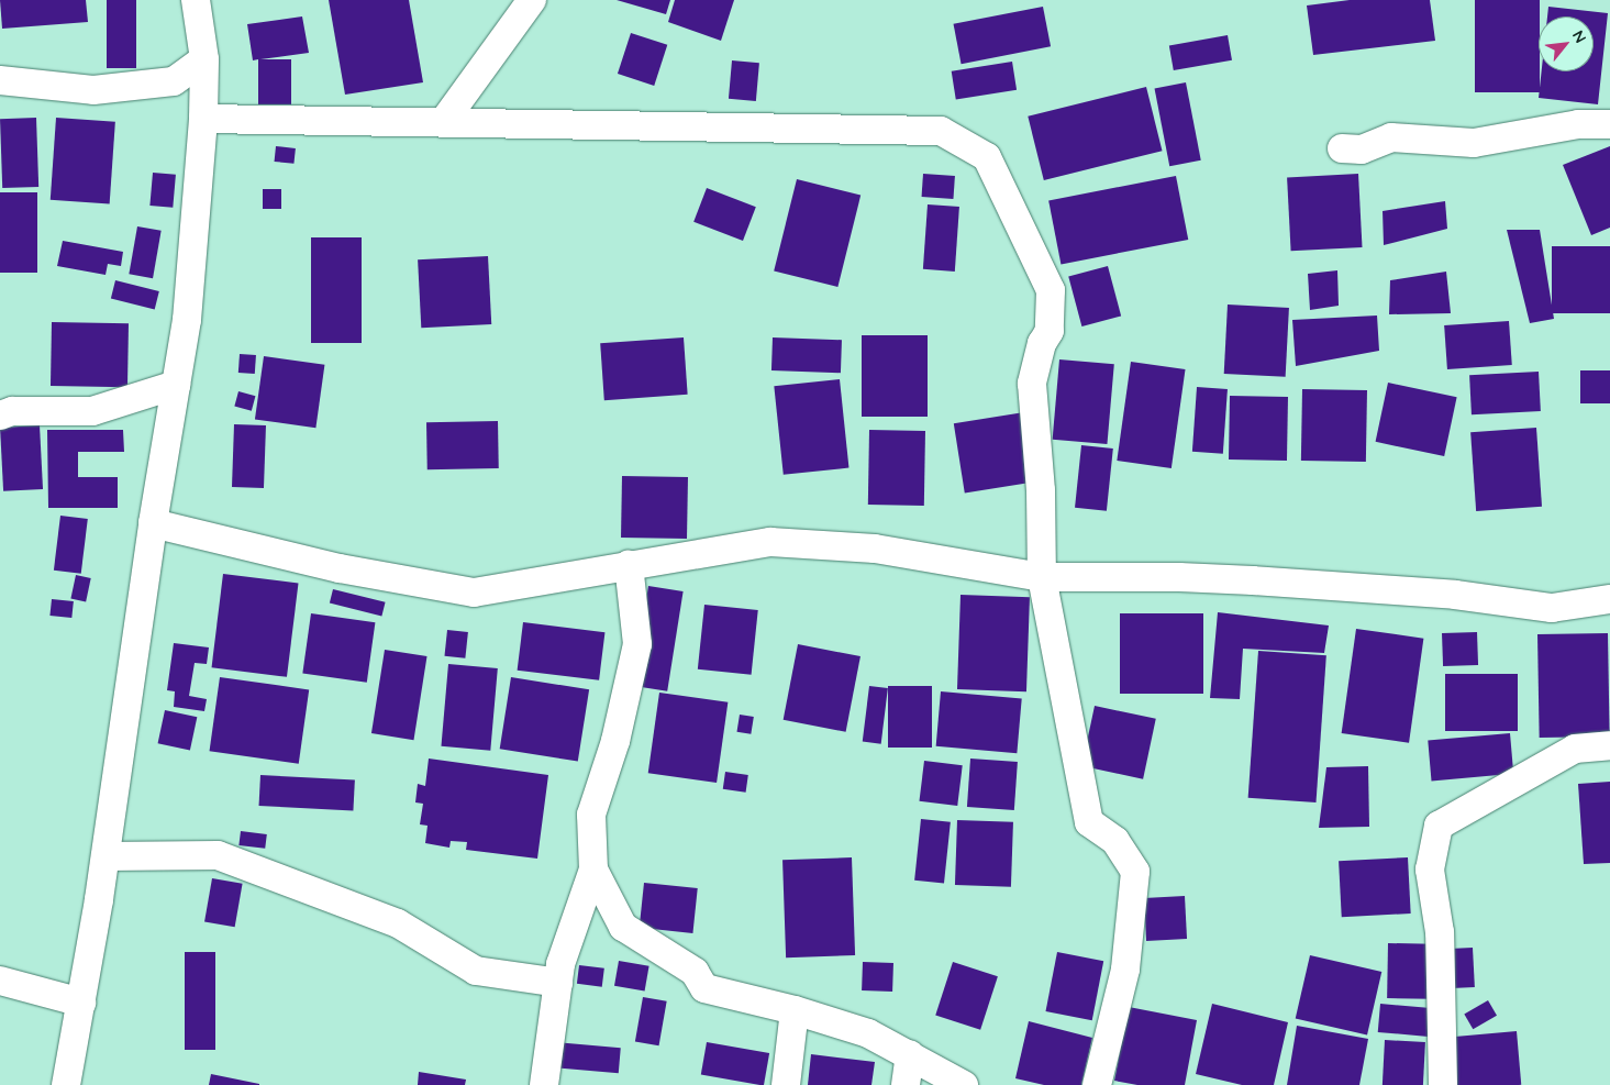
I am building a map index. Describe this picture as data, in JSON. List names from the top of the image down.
{
  "north": "top right"
}
